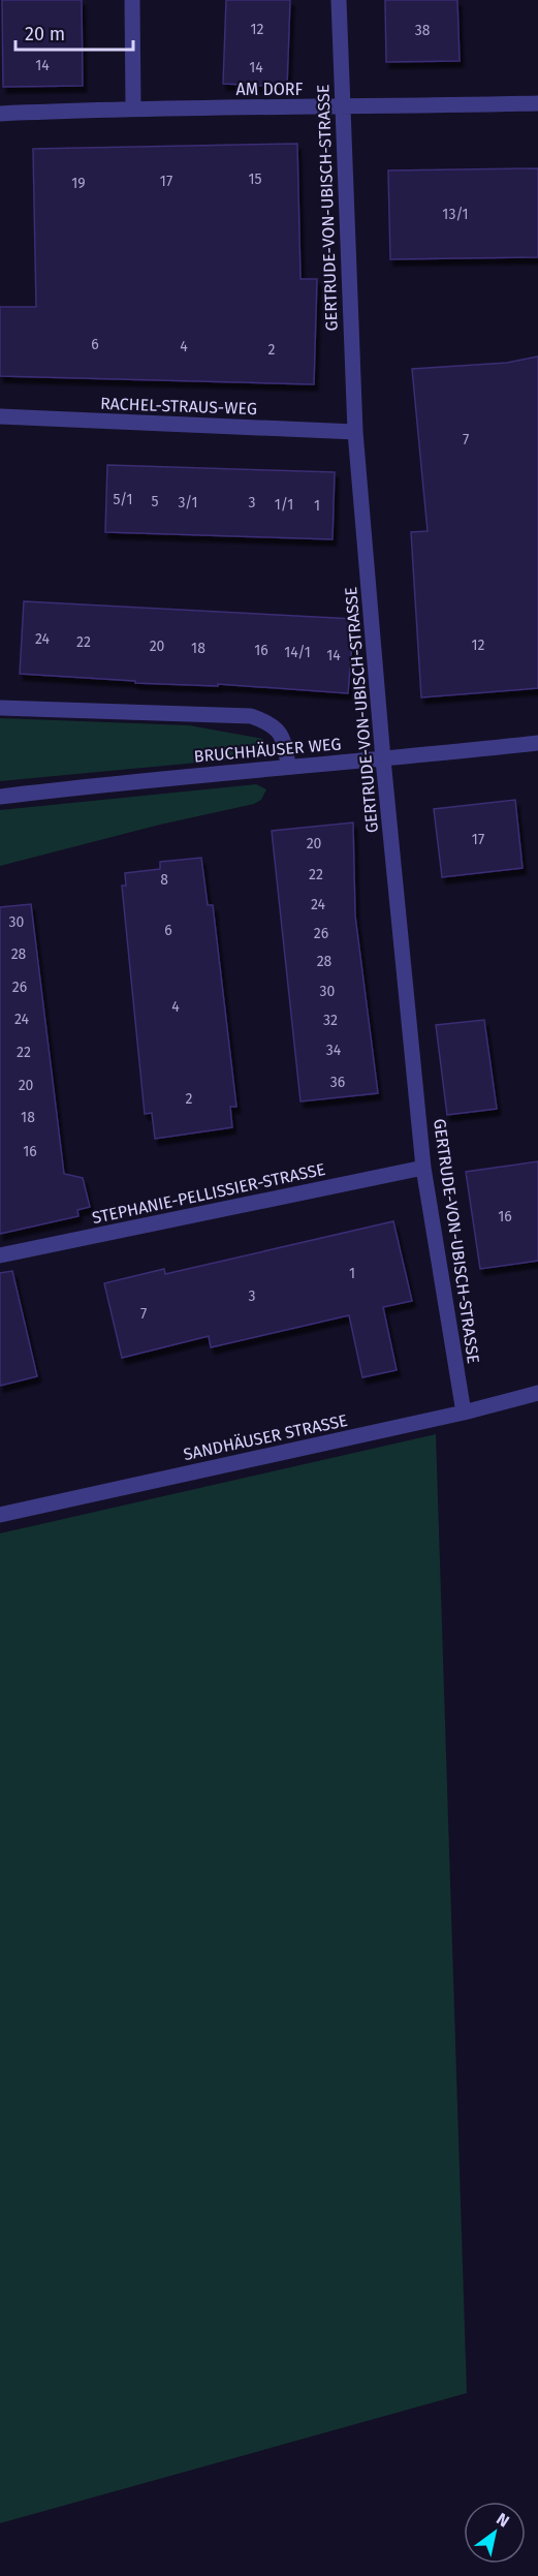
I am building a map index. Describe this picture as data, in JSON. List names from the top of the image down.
{
  "streets": {
    "street": [
      "AM DORF",
      "GERTRUDE-VON-UBISCH-STRASSE",
      "RACHEL-STRAUS-WEG",
      "BRUCHHÄUSER WEG",
      "STEPHANIE-PELLISSIER-STRASSE",
      "SANDHÄUSER STRASSE"
    ]
  },
  "crossings": [
    ["AM DORF", "GERTRUDE-VON-UBISCH-STRASSE"],
    ["GERTRUDE-VON-UBISCH-STRASSE", "RACHEL-STRAUS-WEG"],
    ["GERTRUDE-VON-UBISCH-STRASSE", "BRUCHHÄUSER WEG"],
    ["GERTRUDE-VON-UBISCH-STRASSE", "STEPHANIE-PELLISSIER-STRASSE"],
    ["GERTRUDE-VON-UBISCH-STRASSE", "SANDHÄUSER STRASSE"]
  ],
  "house_numbers": [
    "12",
    "38",
    "14",
    "14",
    "15",
    "17",
    "19",
    "13/1",
    "6",
    "4",
    "2",
    "7",
    "5/1",
    "5",
    "3/1",
    "3",
    "1/1",
    "1",
    "24",
    "22",
    "12",
    "20",
    "18",
    "16",
    "14/1",
    "14",
    "17",
    "20",
    "22",
    "8",
    "24",
    "30",
    "6",
    "26",
    "28",
    "28",
    "26",
    "30",
    "4",
    "24",
    "32",
    "34",
    "22",
    "36",
    "20",
    "2",
    "18",
    "16",
    "16",
    "1",
    "3",
    "7"
  ],
  "scale_bar": "20 m",
  "north": "top right"
}
